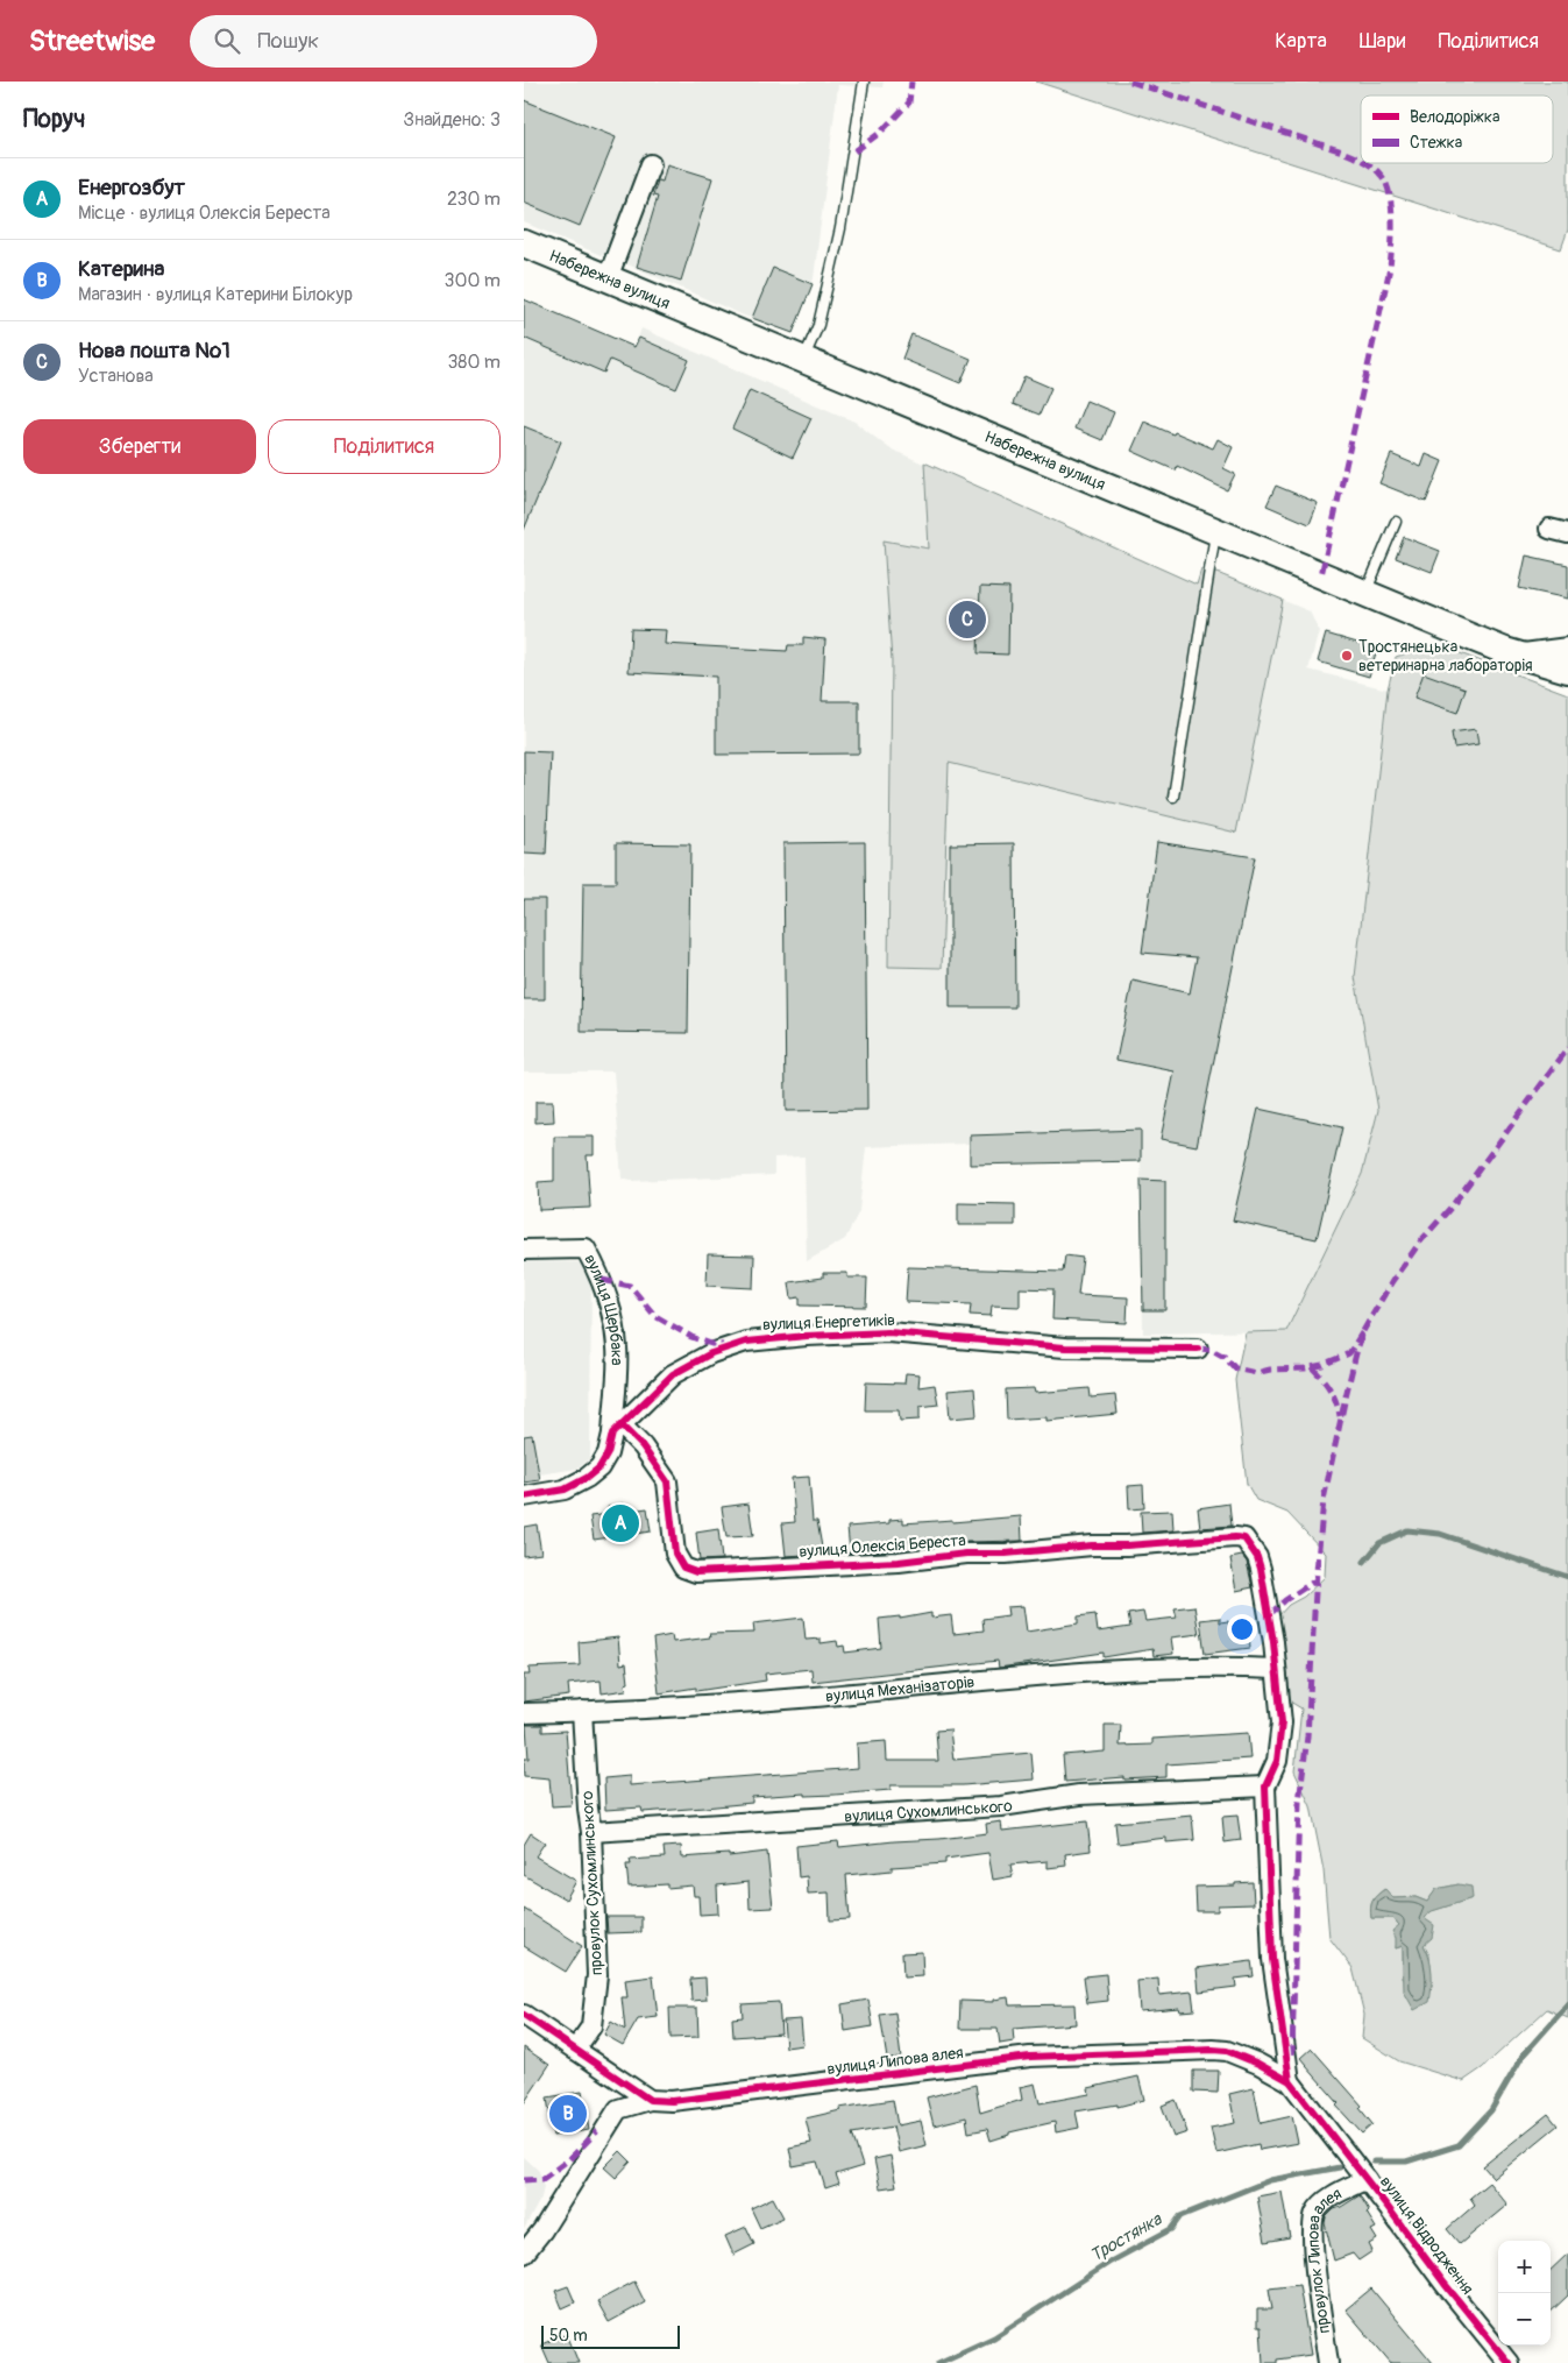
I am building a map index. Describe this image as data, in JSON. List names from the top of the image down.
{
  "streets": {
    "main road": ["Набережна вулиця"],
    "street": [
      "вулиця Щербака",
      "вулиця Енергетиків",
      "вулиця Олексія Береста",
      "вулиця Механізаторів",
      "вулиця Сухомлинського",
      "провулок Сухомлинського",
      "вулиця Липова алея",
      "вулиця Відродження",
      "провулок Липова алея"
    ]
  },
  "crossings": [
    ["вулиця Щербака", "вулиця Енергетиків"],
    ["вулиця Щербака", "вулиця Олексія Береста"],
    ["вулиця Енергетиків", "вулиця Олексія Береста"],
    ["вулиця Олексія Береста", "вулиця Механізаторів"],
    ["вулиця Механізаторів", "провулок Сухомлинського"],
    ["вулиця Сухомлинського", "провулок Сухомлинського"],
    ["вулиця Липова алея", "вулиця Відродження"],
    ["вулиця Липова алея", "провулок Липова алея"],
    ["вулиця Відродження", "провулок Липова алея"]
  ],
  "water": ["Тростянка"],
  "places": ["Тростянецька ветеринарна лабораторія"],
  "legend": ["Велодоріжка", "Стежка"],
  "scale_bar": "50 m",
  "page": {
    "header": "Streetwise",
    "search": "Пошук",
    "nav": ["Карта", "Шари", "Поділитися"],
    "heading": ["Поруч", "Знайдено: 3"],
    "list": [
      {
        "mark": "A",
        "name": "Енергозбут",
        "note": "Місце · вулиця Олексія Береста",
        "value": "230 m"
      },
      {
        "mark": "B",
        "name": "Катерина",
        "note": "Магазин · вулиця Катерини Білокур",
        "value": "300 m"
      },
      {
        "mark": "C",
        "name": "Нова пошта №1",
        "note": "Установа",
        "value": "380 m"
      }
    ],
    "buttons": ["Зберегти", "Поділитися"],
    "pins": ["C", "A", "B"],
    "map_buttons": ["+", "−"],
    "scale": "50 m"
  }
}
